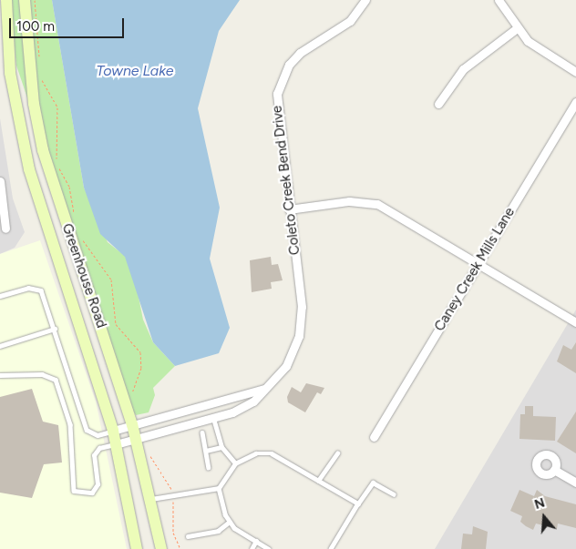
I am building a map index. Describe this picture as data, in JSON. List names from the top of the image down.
{
  "streets": {
    "main road": ["Greenhouse Road"],
    "street": ["Coleto Creek Bend Drive", "Caney Creek Mills Lane"]
  },
  "crossings": [
    ["Coleto Creek Bend Drive", "Greenhouse Road"]
  ],
  "water": ["Towne Lake"],
  "scale_bar": "100 m",
  "north": "top"
}
